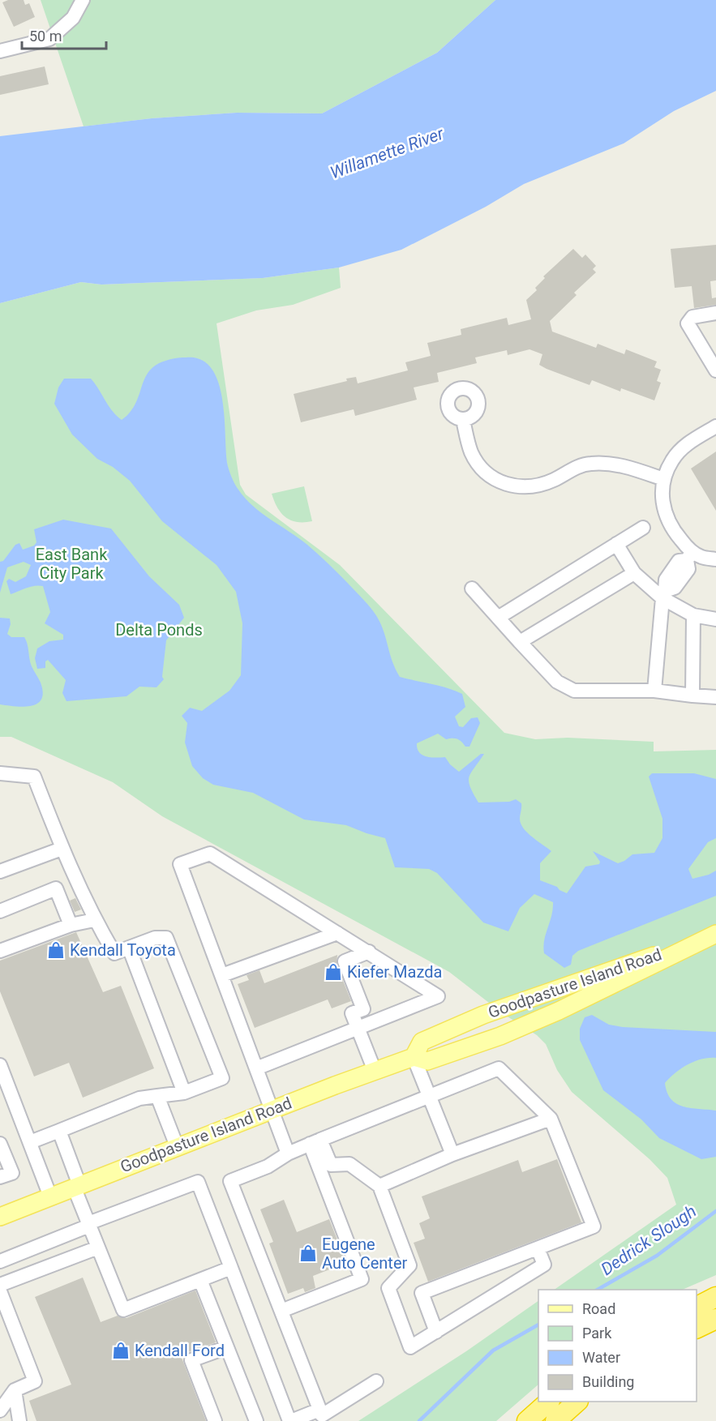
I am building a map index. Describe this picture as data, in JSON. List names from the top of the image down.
{
  "streets": {
    "main road": ["Goodpasture Island Road"]
  },
  "water": ["Willamette River", "Dedrick Slough"],
  "parks": ["East Bank City Park", "Delta Ponds"],
  "places": {
    "shop": [
      "Kendall Toyota",
      "Kiefer Mazda",
      "Eugene Auto Center",
      "Kendall Ford"
    ]
  },
  "legend": [
    "Road",
    "Park",
    "Water",
    "Building"
  ],
  "scale_bar": "50 m"
}
